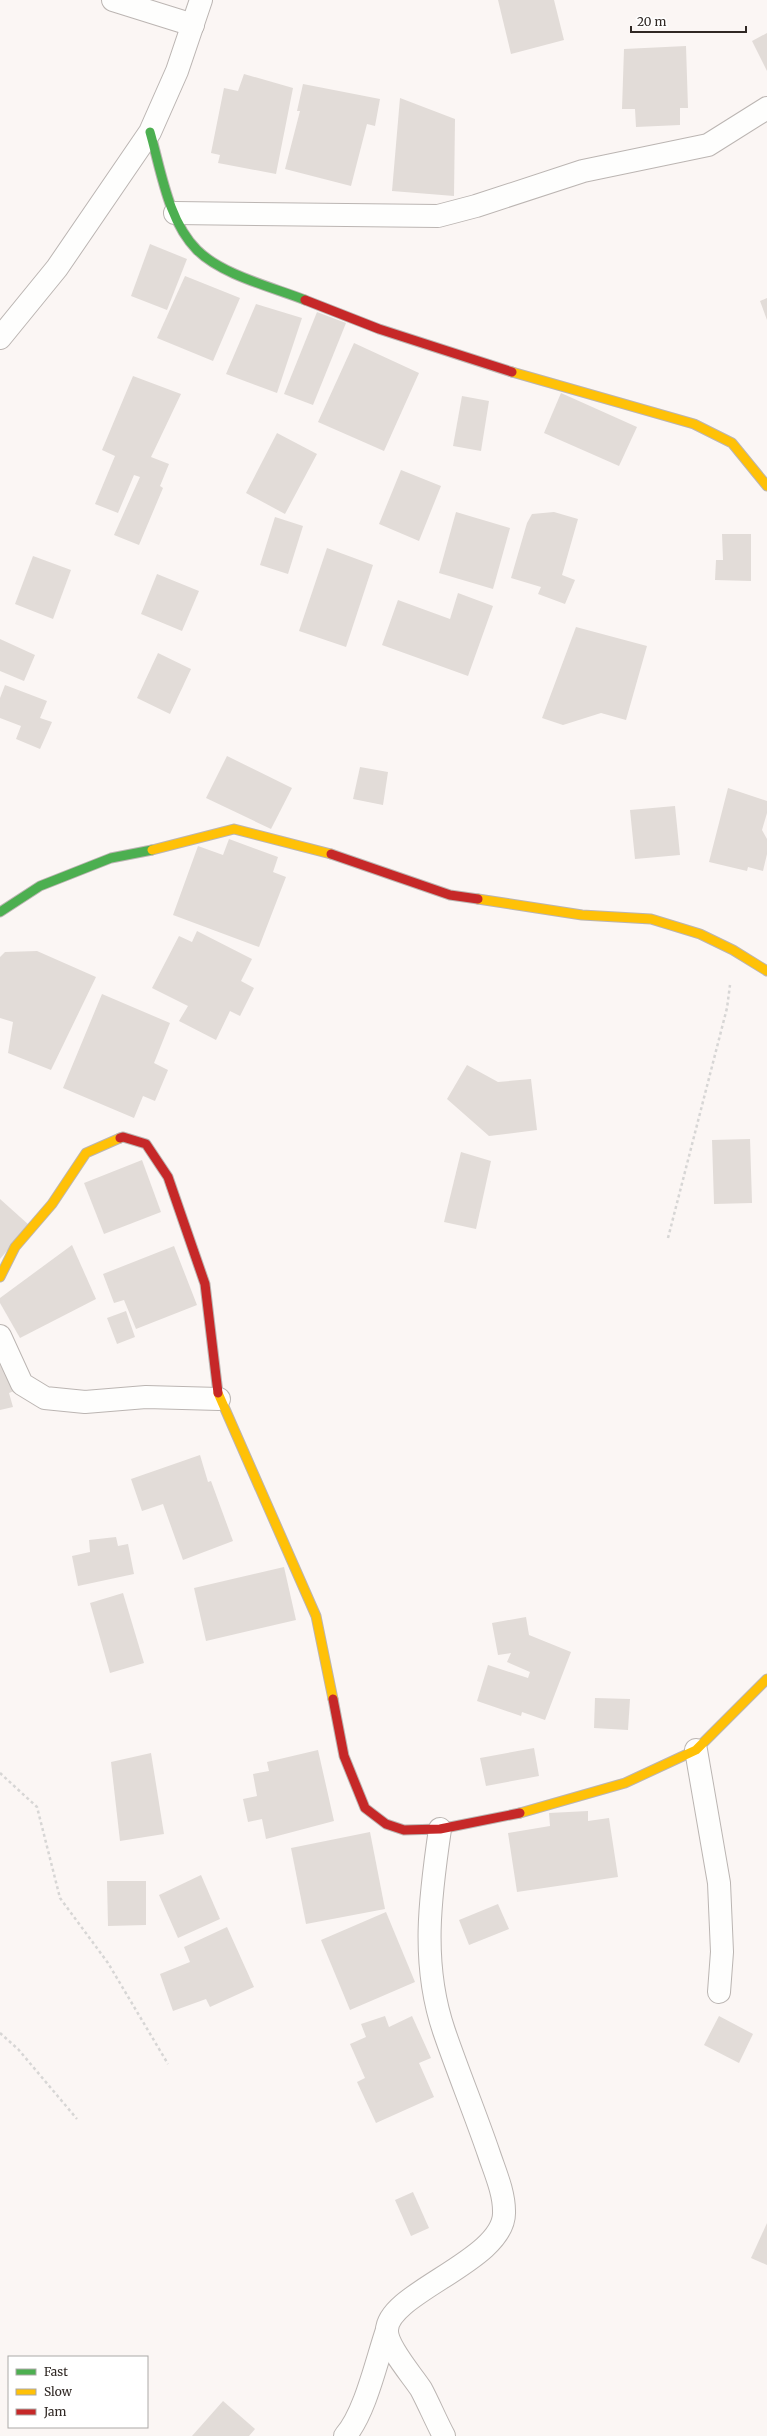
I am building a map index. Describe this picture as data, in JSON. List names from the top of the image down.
{
  "legend": ["Fast", "Slow", "Jam"],
  "scale_bar": "20 m"
}
